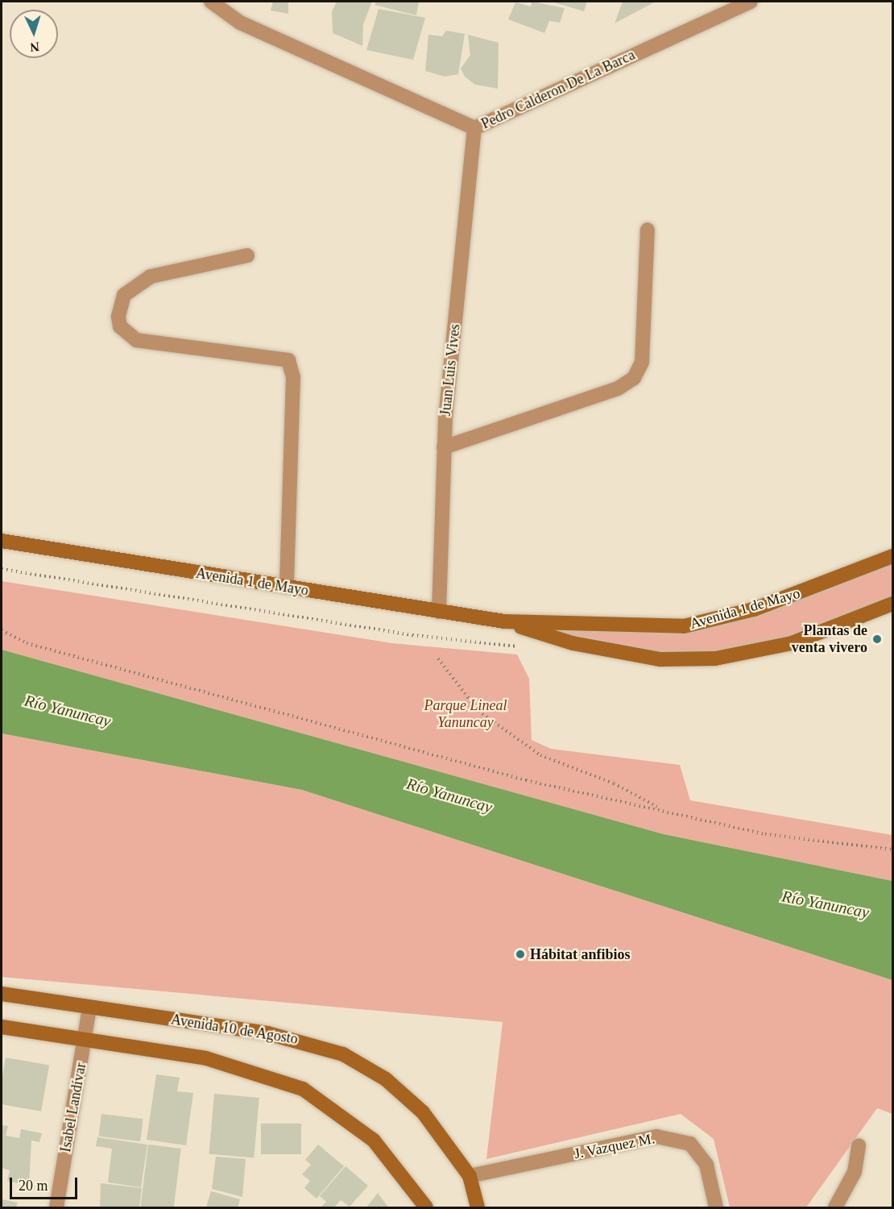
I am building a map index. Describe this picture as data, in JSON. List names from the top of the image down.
{
  "streets": {
    "main road": ["Avenida 1 de Mayo", "Avenida 10 de Agosto"],
    "street": [
      "Pedro Calderon De La Barca",
      "Juan Luis Vives",
      "Isabel Landívar",
      "J. Vazquez M."
    ]
  },
  "crossings": [
    ["Pedro Calderon De La Barca", "Juan Luis Vives"],
    ["Juan Luis Vives", "Avenida 1 de Mayo"],
    ["Avenida 10 de Agosto", "Isabel Landívar"],
    ["Avenida 10 de Agosto", "J. Vazquez M."]
  ],
  "water": ["Río Yanuncay"],
  "parks": ["Parque Lineal Yanuncay"],
  "places": ["Plantas de venta vivero", "Hábitat anfibios"],
  "scale_bar": "20 m",
  "north": "bottom"
}
